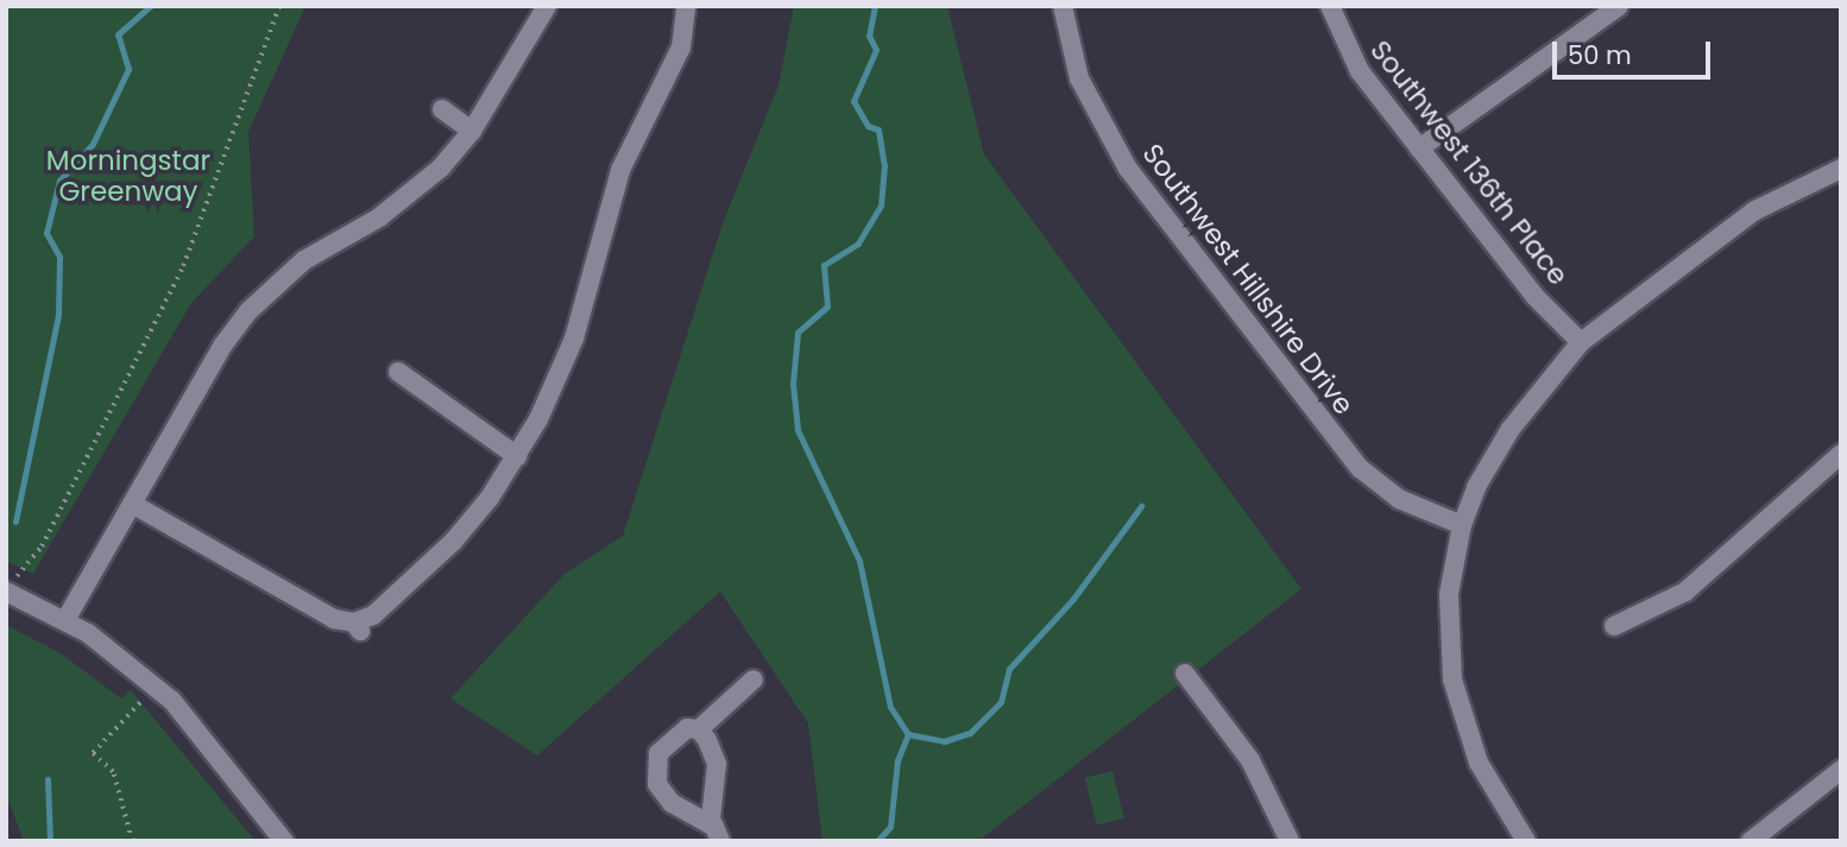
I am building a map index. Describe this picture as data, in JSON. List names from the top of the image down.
{
  "streets": {
    "street": ["Southwest 136th Place", "Southwest Hillshire Drive"]
  },
  "parks": ["Morningstar Greenway"],
  "scale_bar": "50 m"
}
